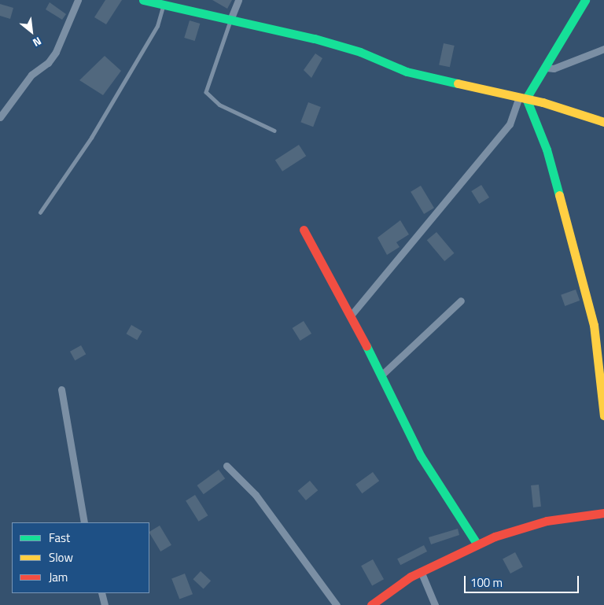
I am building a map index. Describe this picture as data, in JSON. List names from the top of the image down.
{
  "legend": ["Fast", "Slow", "Jam"],
  "scale_bar": "100 m",
  "north": "bottom right"
}
